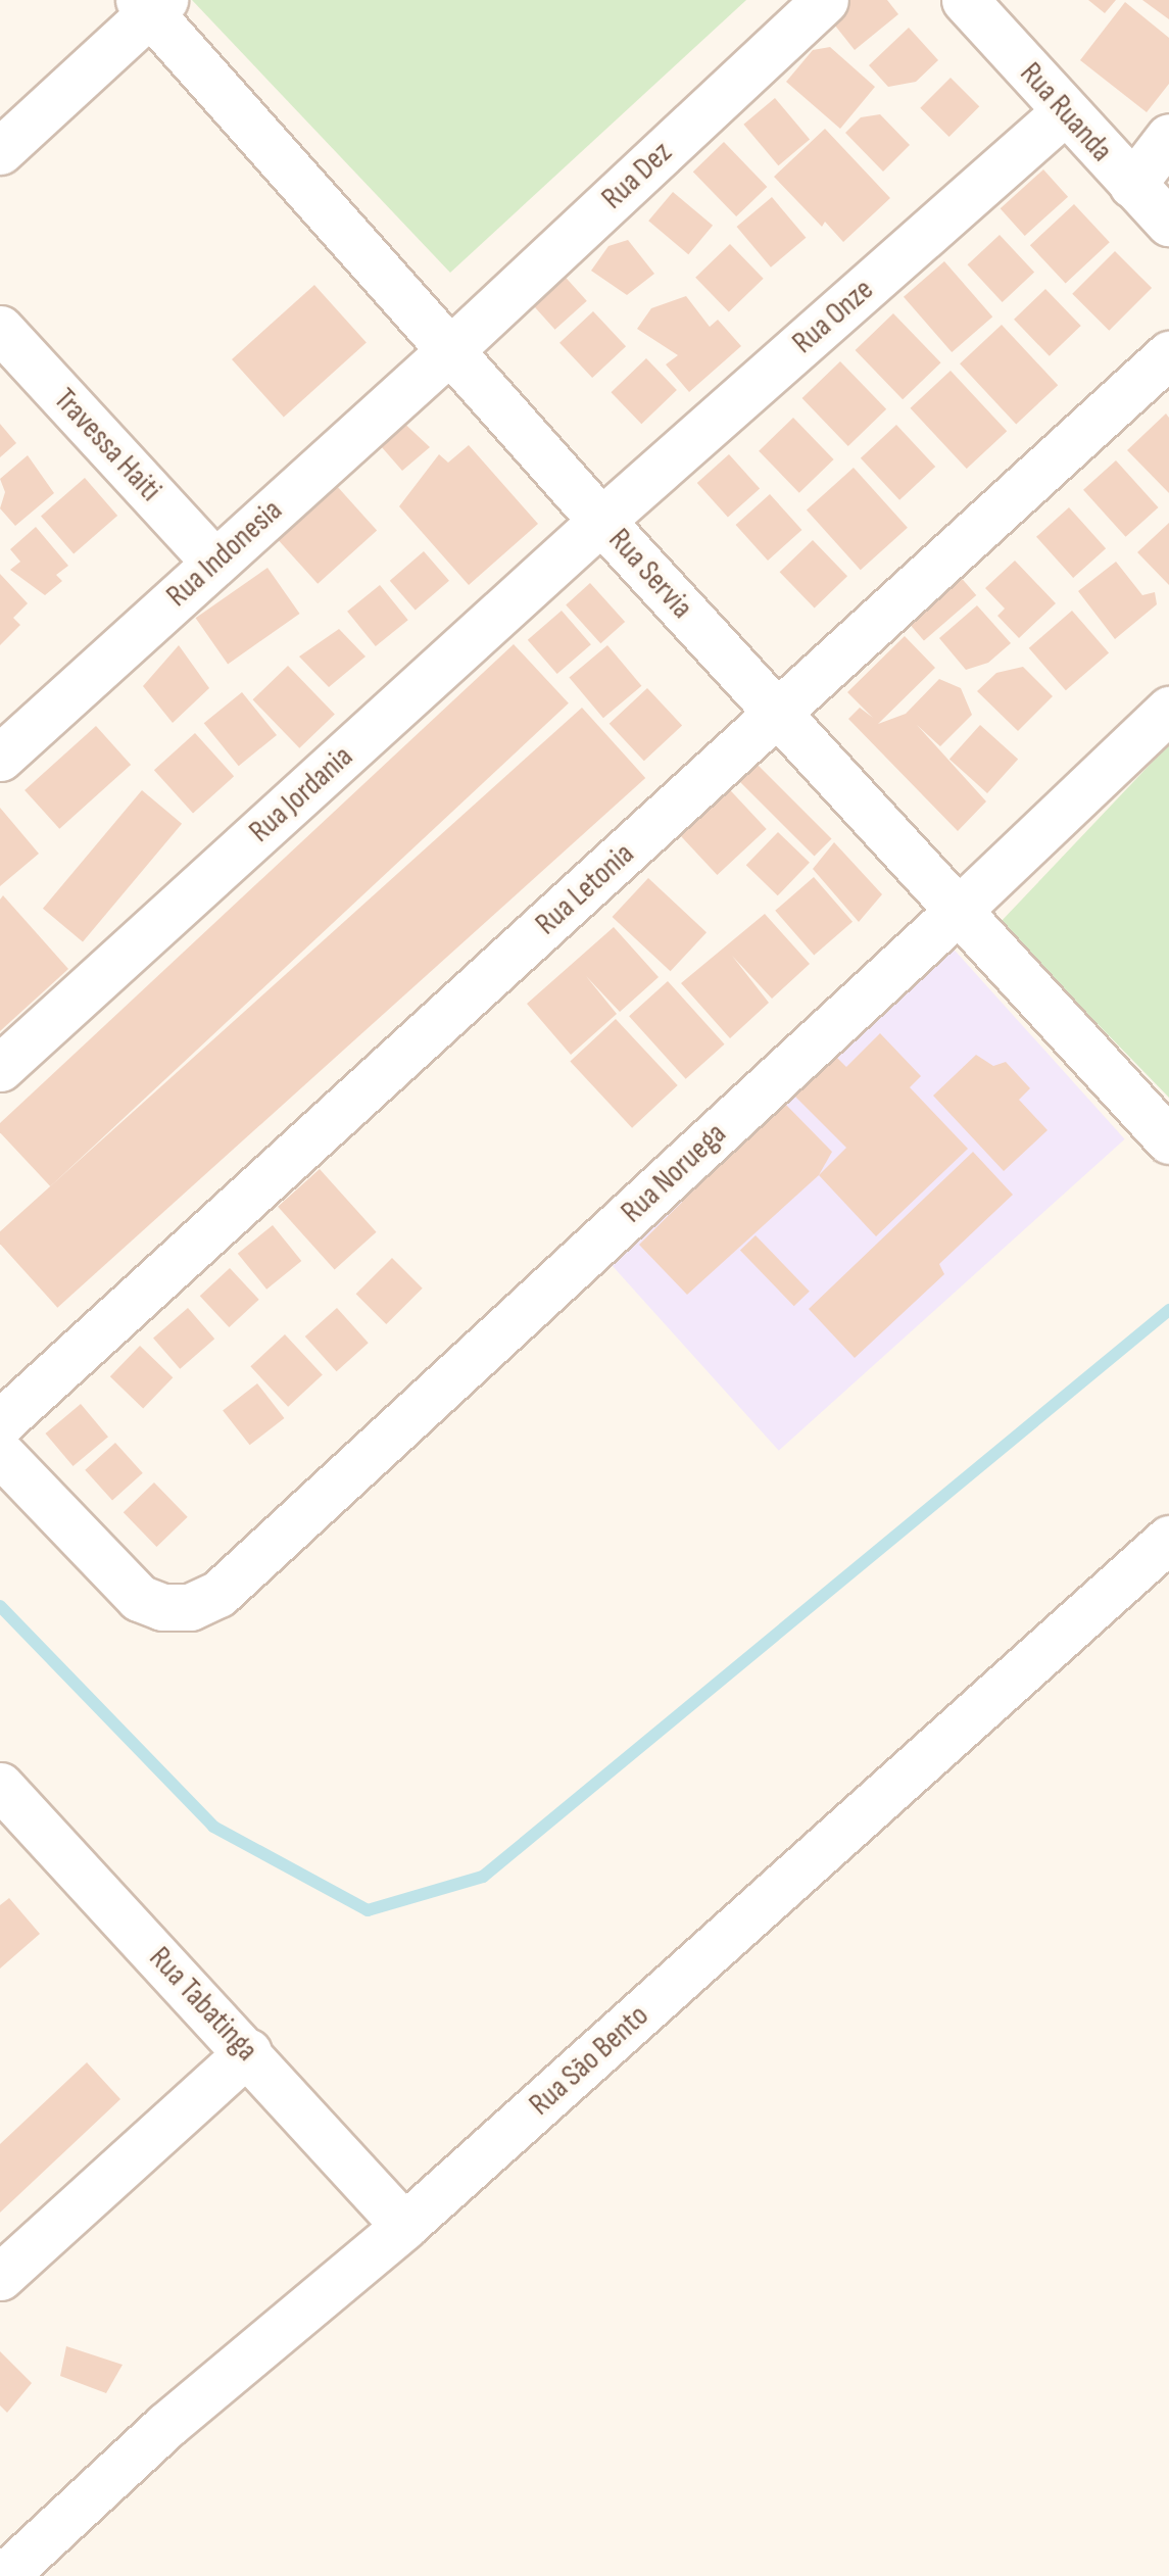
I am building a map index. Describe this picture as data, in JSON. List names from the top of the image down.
{
  "streets": {
    "street": [
      "Rua Ruanda",
      "Rua Dez",
      "Rua Onze",
      "Travessa Haiti",
      "Rua Indonesia",
      "Rua Servia",
      "Rua Jordania",
      "Rua Letonia",
      "Rua Noruega",
      "Rua Tabatinga",
      "Rua São Bento"
    ]
  },
  "crossings": [
    ["Rua Ruanda", "Rua Onze"],
    ["Rua Dez", "Rua Indonesia"],
    ["Rua Dez", "Rua Servia"],
    ["Rua Onze", "Rua Servia"],
    ["Rua Onze", "Rua Jordania"],
    ["Travessa Haiti", "Rua Indonesia"],
    ["Rua Indonesia", "Rua Servia"],
    ["Rua Servia", "Rua Jordania"],
    ["Rua Servia", "Rua Letonia"],
    ["Rua Servia", "Rua Noruega"],
    ["Rua Tabatinga", "Rua São Bento"]
  ]
}
